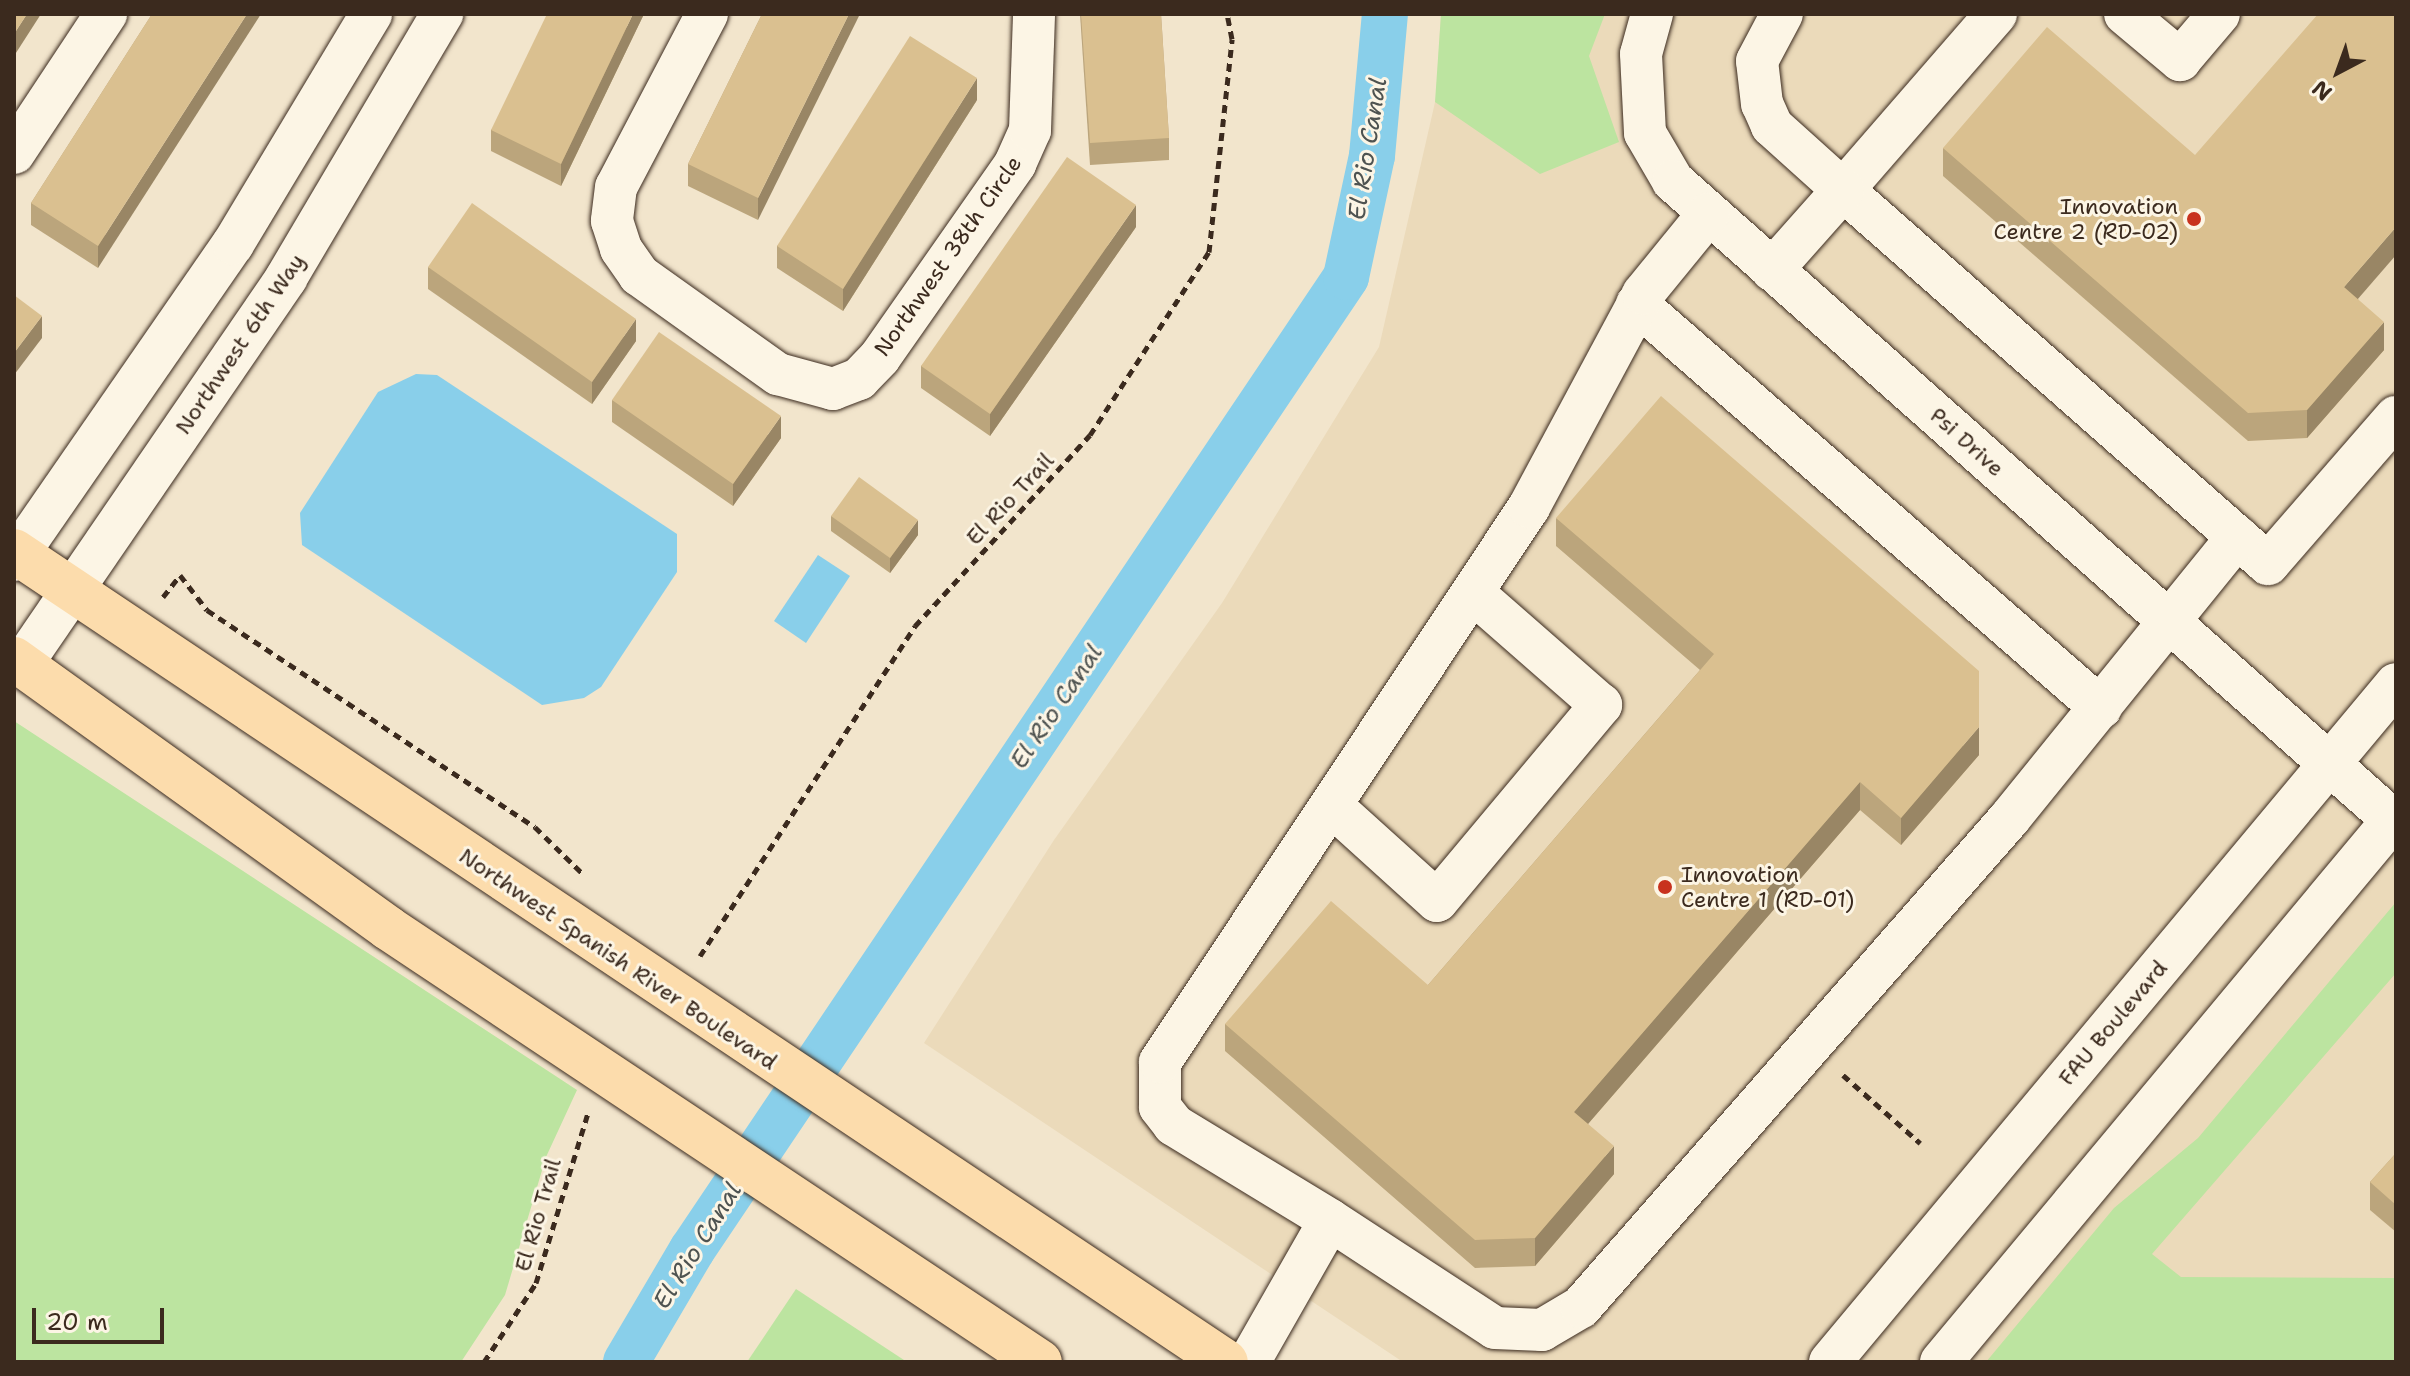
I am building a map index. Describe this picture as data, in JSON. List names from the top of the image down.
{
  "streets": {
    "main road": ["Northwest Spanish River Boulevard"],
    "street": [
      "Northwest 38th Circle",
      "Northwest 6th Way",
      "Psi Drive",
      "FAU Boulevard"
    ],
    "path": ["El Rio Trail"]
  },
  "crossings": [
    ["Northwest 6th Way", "Northwest Spanish River Boulevard"],
    ["Psi Drive", "FAU Boulevard"]
  ],
  "water": ["El Rio Canal"],
  "places": ["Innovation Centre 2 (RD-02)", "Innovation Centre 1 (RD-01)"],
  "scale_bar": "20 m",
  "north": "bottom left"
}
